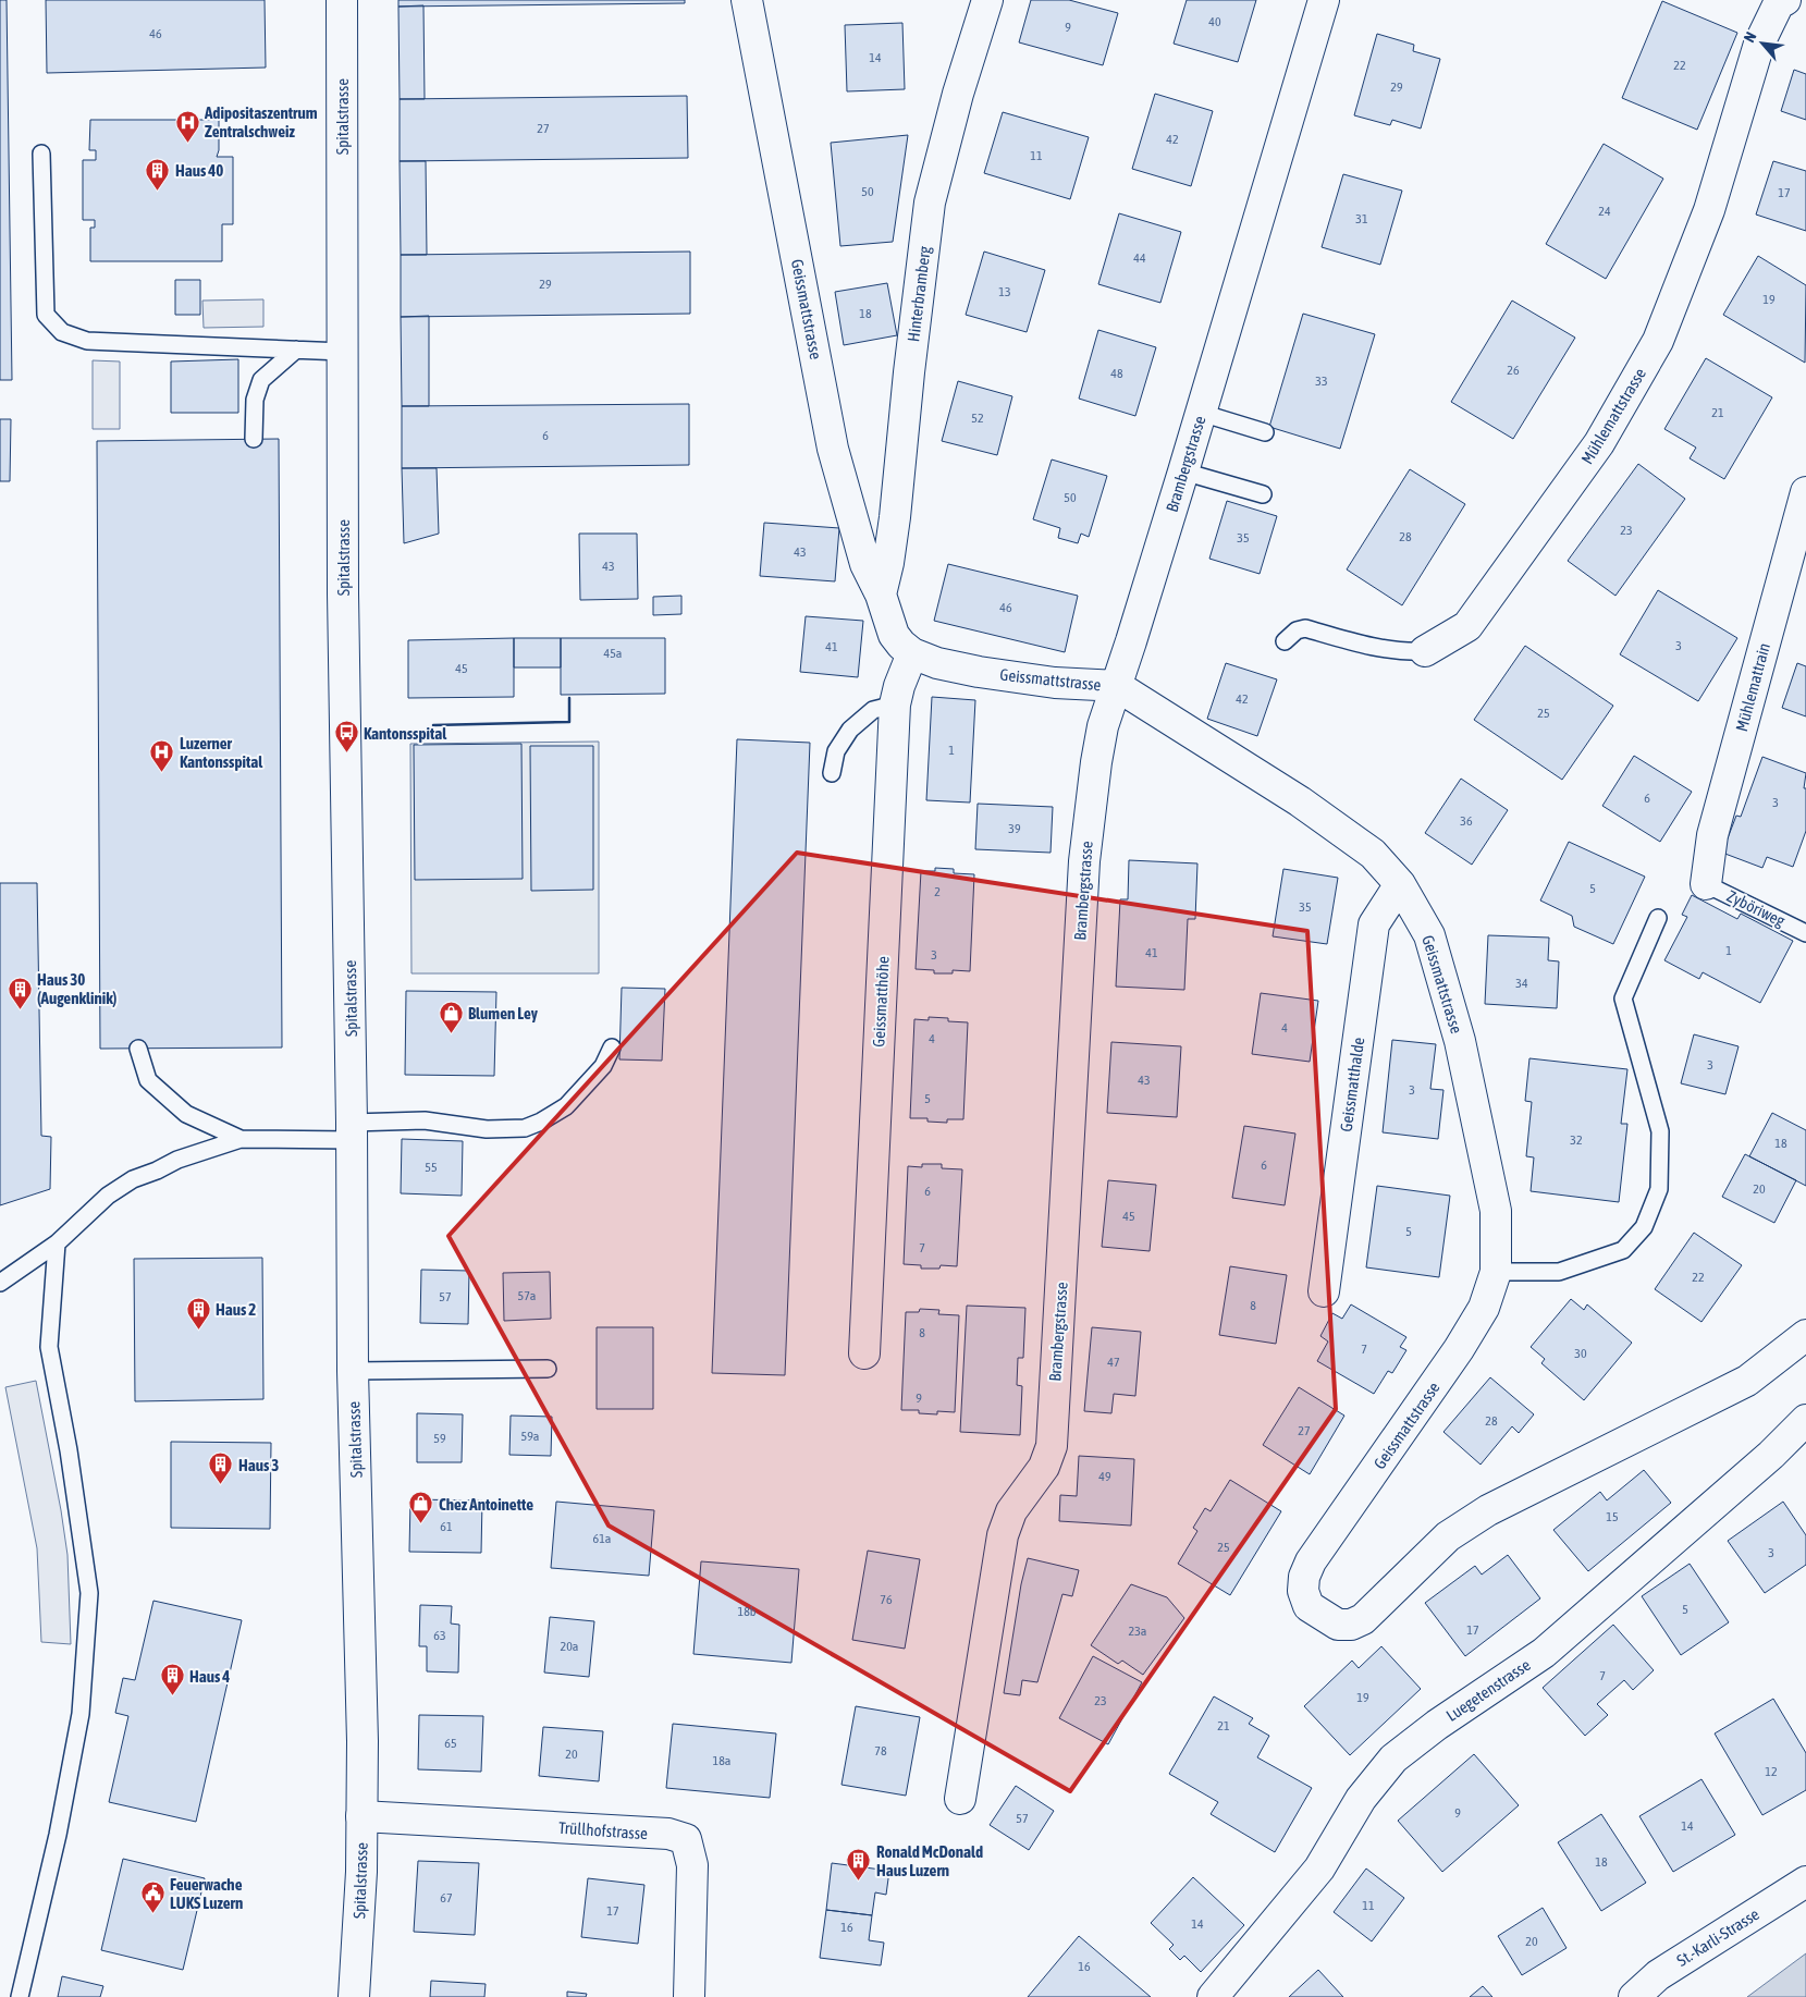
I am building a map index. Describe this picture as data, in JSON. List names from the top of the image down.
{
  "streets": {
    "street": [
      "Spitalstrasse",
      "Hinterbramberg",
      "Geissmattstrasse",
      "Mühlemattstrasse",
      "Brambergstrasse",
      "Mühlemattrain",
      "Geissmatthöhe",
      "Geissmatthalde",
      "Luegetenstrasse",
      "Trüllhofstrasse",
      "St.-Karli-Strasse"
    ],
    "lane": ["Zyböriweg"]
  },
  "crossings": [
    ["Spitalstrasse", "Trüllhofstrasse"],
    ["Hinterbramberg", "Geissmattstrasse"],
    ["Geissmattstrasse", "Brambergstrasse"],
    ["Geissmattstrasse", "Geissmatthöhe"],
    ["Geissmattstrasse", "Geissmatthalde"],
    ["Mühlemattrain", "Zyböriweg"]
  ],
  "places": {
    "hospital": ["Adipositaszentrum Zentralschweiz", "Luzerner Kantonsspital"],
    "building": [
      "Haus 40",
      "Haus 30 (Augenklinik)",
      "Haus 2",
      "Haus 3",
      "Haus 4",
      "Ronald McDonald Haus Luzern"
    ],
    "bus stop": ["Kantonsspital"],
    "shop": ["Blumen Ley", "Chez Antoinette"],
    "public building": ["Feuerwache LUKS Luzern"]
  },
  "house_numbers": [
    "40",
    "9",
    "46",
    "14",
    "22",
    "29",
    "27",
    "42",
    "11",
    "50",
    "17",
    "24",
    "31",
    "44",
    "29",
    "13",
    "19",
    "18",
    "26",
    "48",
    "33",
    "21",
    "52",
    "6",
    "50",
    "23",
    "28",
    "35",
    "43",
    "43",
    "46",
    "3",
    "41",
    "45a",
    "45",
    "42",
    "25",
    "1",
    "6",
    "3",
    "36",
    "39",
    "5",
    "2",
    "35",
    "1",
    "41",
    "3",
    "34",
    "4",
    "4",
    "3",
    "43",
    "3",
    "5",
    "32",
    "18",
    "6",
    "55",
    "20",
    "6",
    "45",
    "5",
    "7",
    "22",
    "57a",
    "57",
    "8",
    "8",
    "7",
    "30",
    "47",
    "9",
    "28",
    "27",
    "59a",
    "59",
    "49",
    "15",
    "61",
    "61a",
    "25",
    "3",
    "76",
    "5",
    "18b",
    "17",
    "23a",
    "63",
    "20a",
    "7",
    "19",
    "23",
    "21",
    "65",
    "78",
    "20",
    "18a",
    "12",
    "9",
    "57",
    "14",
    "18",
    "67",
    "11",
    "17",
    "14",
    "16",
    "20",
    "16"
  ],
  "north": "top left"
}
